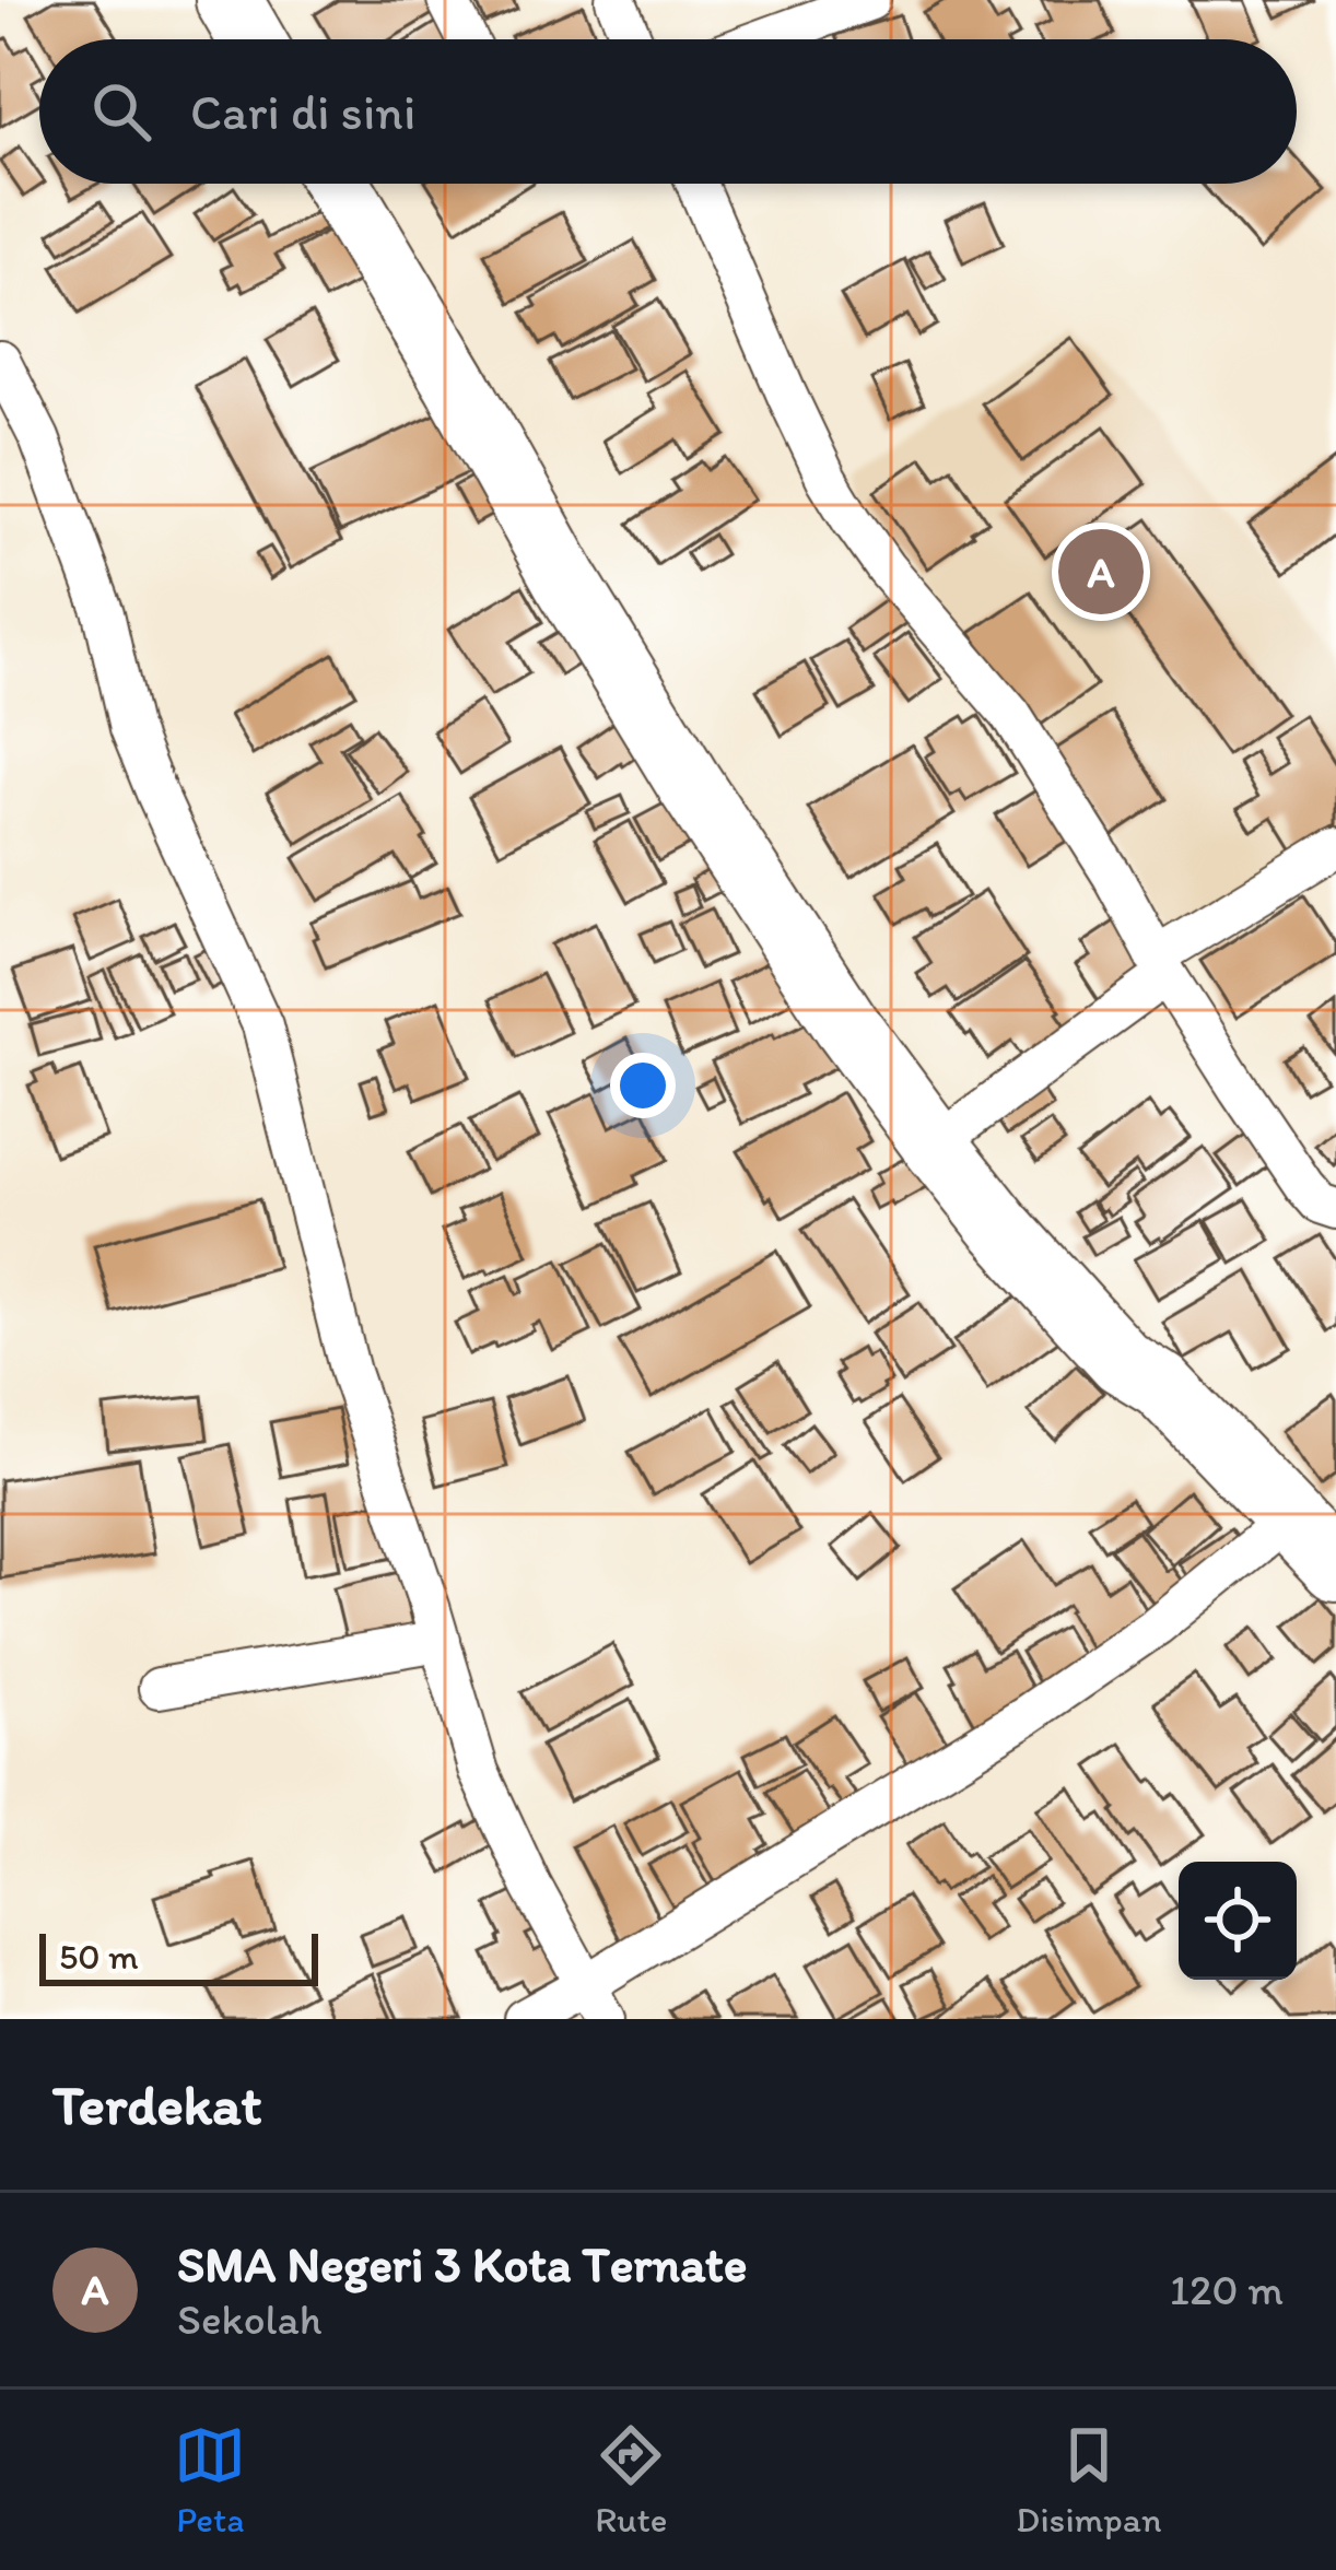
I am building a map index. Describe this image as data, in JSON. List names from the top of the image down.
{
  "scale_bar": "50 m",
  "page": {
    "search": "Cari di sini",
    "pins": "A",
    "scale": "50 m",
    "heading": "Terdekat",
    "list": [
      {
        "mark": "A",
        "name": "SMA Negeri 3 Kota Ternate",
        "note": "Sekolah",
        "value": "120 m"
      }
    ],
    "nav": ["Peta", "Rute", "Disimpan"]
  }
}
